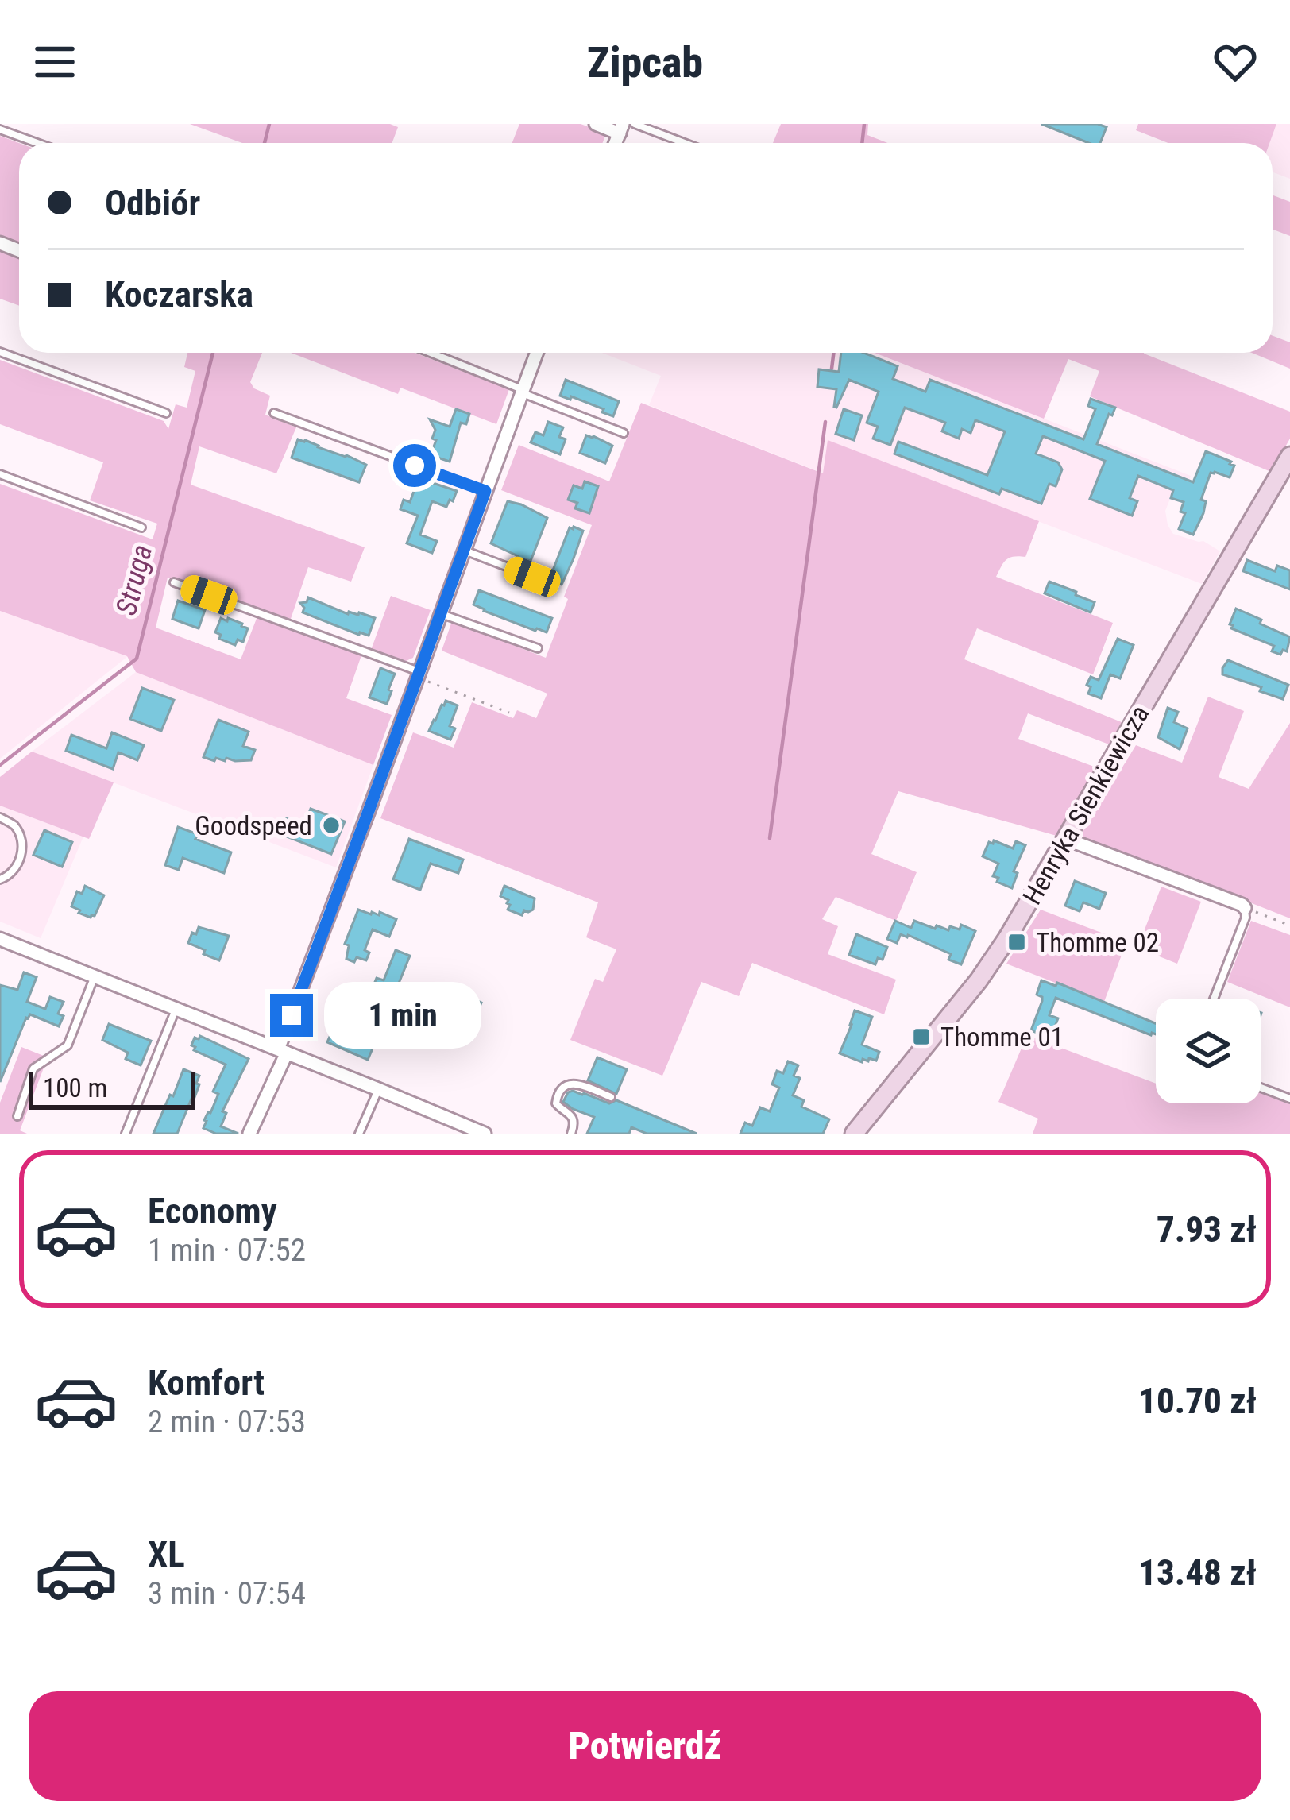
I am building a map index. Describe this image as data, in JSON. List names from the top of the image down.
{
  "streets": {
    "street": ["Henryka Sienkiewicza"]
  },
  "water": ["Struga"],
  "places": {
    "other": ["Goodspeed"],
    "transit": ["Thomme 02", "Thomme 01"]
  },
  "scale_bar": "100 m",
  "page": {
    "header": "Zipcab",
    "banner": ["Odbiór", "Koczarska"],
    "bubble": "1 min",
    "scale": "100 m",
    "list": [
      {
        "name": "Economy",
        "note": "1 min · 07:52",
        "value": "7.93 zł"
      },
      {
        "name": "Komfort",
        "note": "2 min · 07:53",
        "value": "10.70 zł"
      },
      {
        "name": "XL",
        "note": "3 min · 07:54",
        "value": "13.48 zł"
      }
    ],
    "buttons": "Potwierdź"
  }
}
